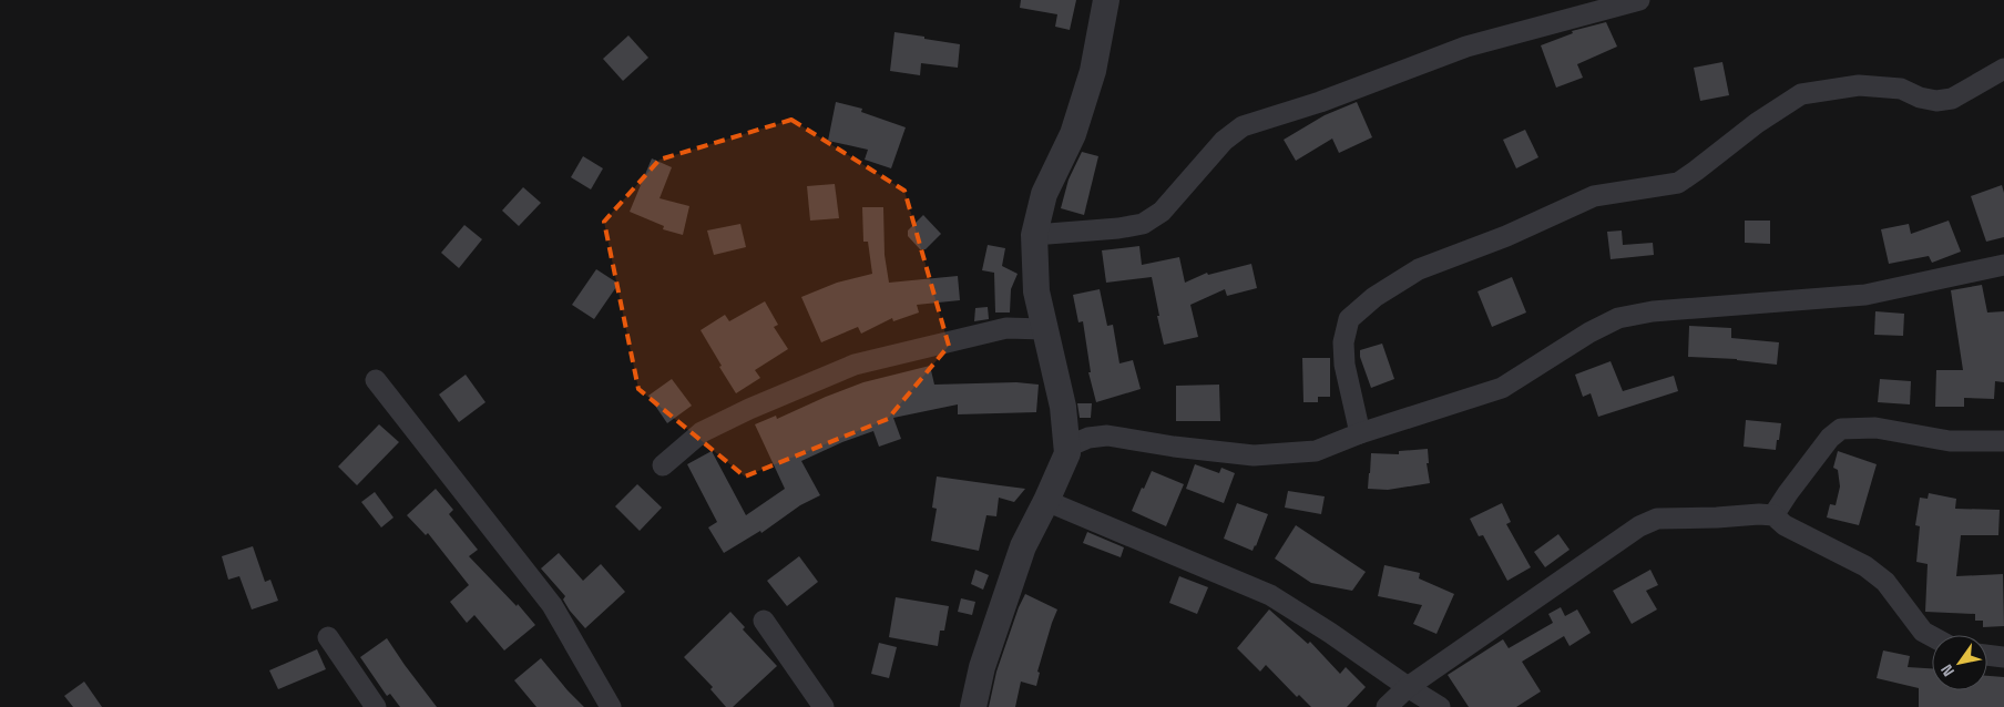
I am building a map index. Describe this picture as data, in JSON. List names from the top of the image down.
{
  "north": "bottom left"
}
